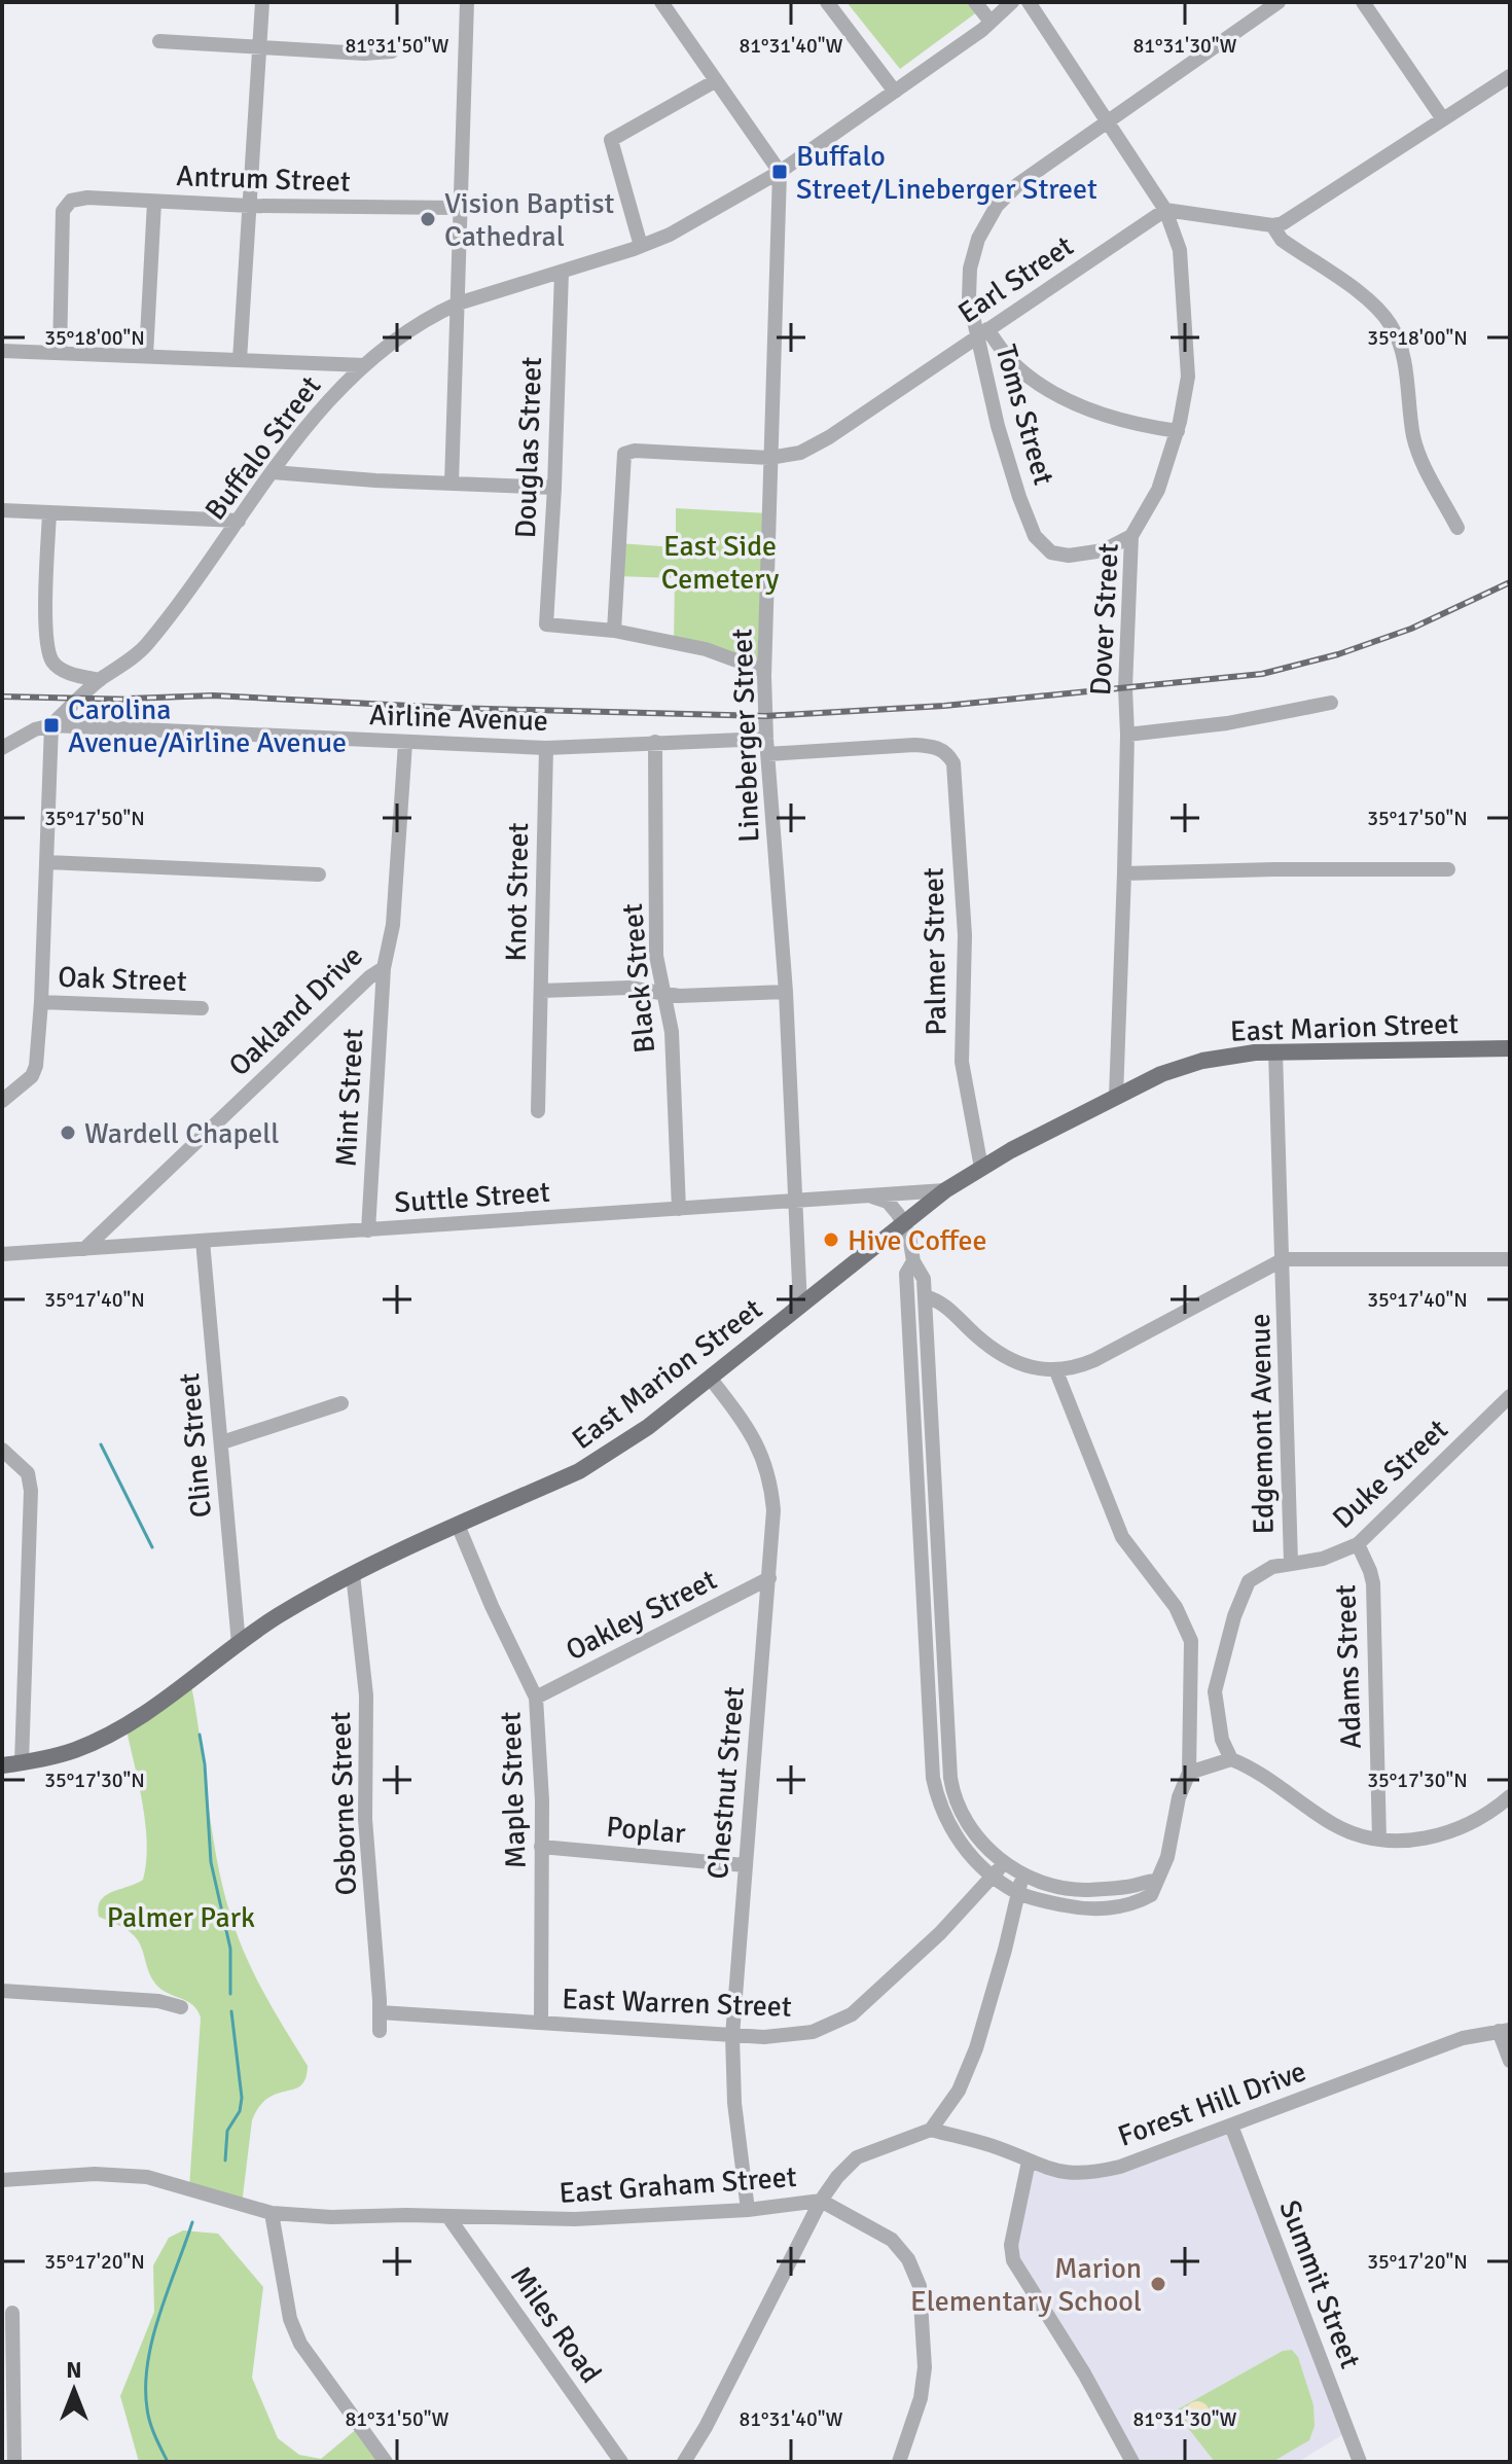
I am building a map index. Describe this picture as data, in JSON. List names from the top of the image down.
{
  "streets": {
    "main road": ["East Marion Street"],
    "street": [
      "Antrum Street",
      "Earl Street",
      "Toms Street",
      "Buffalo Street",
      "Douglas Street",
      "Dover Street",
      "Airline Avenue",
      "Lineberger Street",
      "Knot Street",
      "Palmer Street",
      "Oak Street",
      "Black Street",
      "Oakland Drive",
      "Mint Street",
      "Suttle Street",
      "Edgemont Avenue",
      "Cline Street",
      "Duke Street",
      "Oakley Street",
      "Adams Street",
      "Chestnut Street",
      "Maple Street",
      "Osborne Street",
      "Poplar",
      "East Warren Street",
      "Forest Hill Drive",
      "East Graham Street",
      "Summit Street",
      "Miles Road"
    ]
  },
  "crossings": [
    ["Earl Street", "Toms Street"],
    ["Earl Street", "Douglas Street"],
    ["Earl Street", "Dover Street"],
    ["Earl Street", "Lineberger Street"],
    ["Toms Street", "Dover Street"],
    ["Buffalo Street", "Douglas Street"],
    ["Buffalo Street", "Airline Avenue"],
    ["Buffalo Street", "Lineberger Street"],
    ["Dover Street", "East Marion Street"],
    ["Airline Avenue", "Lineberger Street"],
    ["Airline Avenue", "Knot Street"],
    ["Airline Avenue", "Palmer Street"],
    ["Airline Avenue", "Black Street"],
    ["Airline Avenue", "Oakland Drive"],
    ["Lineberger Street", "East Marion Street"],
    ["Lineberger Street", "Suttle Street"],
    ["Palmer Street", "East Marion Street"],
    ["Black Street", "Suttle Street"],
    ["Oakland Drive", "Mint Street"],
    ["Oakland Drive", "Suttle Street"],
    ["East Marion Street", "Suttle Street"],
    ["East Marion Street", "Edgemont Avenue"],
    ["East Marion Street", "Cline Street"],
    ["East Marion Street", "Chestnut Street"],
    ["East Marion Street", "Maple Street"],
    ["East Marion Street", "Osborne Street"],
    ["Mint Street", "Suttle Street"],
    ["Suttle Street", "Cline Street"],
    ["Edgemont Avenue", "Duke Street"],
    ["Duke Street", "Adams Street"],
    ["Oakley Street", "Chestnut Street"],
    ["Oakley Street", "Maple Street"],
    ["Chestnut Street", "Poplar"],
    ["Chestnut Street", "East Warren Street"],
    ["Chestnut Street", "East Graham Street"],
    ["Maple Street", "Poplar"],
    ["Maple Street", "East Warren Street"],
    ["Osborne Street", "East Warren Street"],
    ["Forest Hill Drive", "Summit Street"],
    ["East Graham Street", "Miles Road"]
  ],
  "parks": ["East Side Cemetery", "Palmer Park"],
  "places": {
    "transit": ["Buffalo Street/Lineberger Street", "Carolina Avenue/Airline Avenue"],
    "other": [
      "Vision Baptist Cathedral",
      "Wardell Chapell",
      "Hive Coffee",
      "Marion Elementary School"
    ]
  },
  "north": "top",
  "coordinates": [
    "81°31'50\"W",
    "81°31'40\"W",
    "81°31'30\"W",
    "35°18'00\"N",
    "35°17'50\"N",
    "35°17'40\"N",
    "35°17'30\"N",
    "35°17'20\"N"
  ]
}
